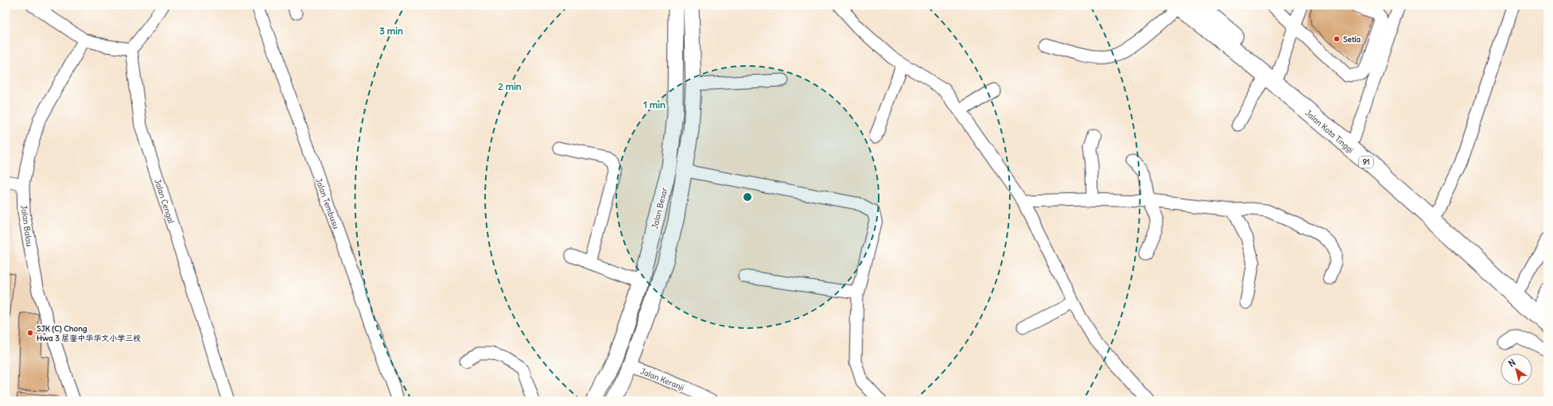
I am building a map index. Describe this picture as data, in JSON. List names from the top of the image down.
{
  "streets": {
    "highway": ["Jalan Kota Tinggi", "91"],
    "main road": ["Jalan Besar"],
    "street": [
      "Jalan Cengal",
      "Jalan Tembusu",
      "Jalan Balau",
      "Jalan Keranji"
    ]
  },
  "places": ["Setia", "SJK (C) Chong Hwa 3 居銮中华华文小学三校"],
  "north": "top left",
  "rings": ["3 min", "2 min", "1 min"]
}
